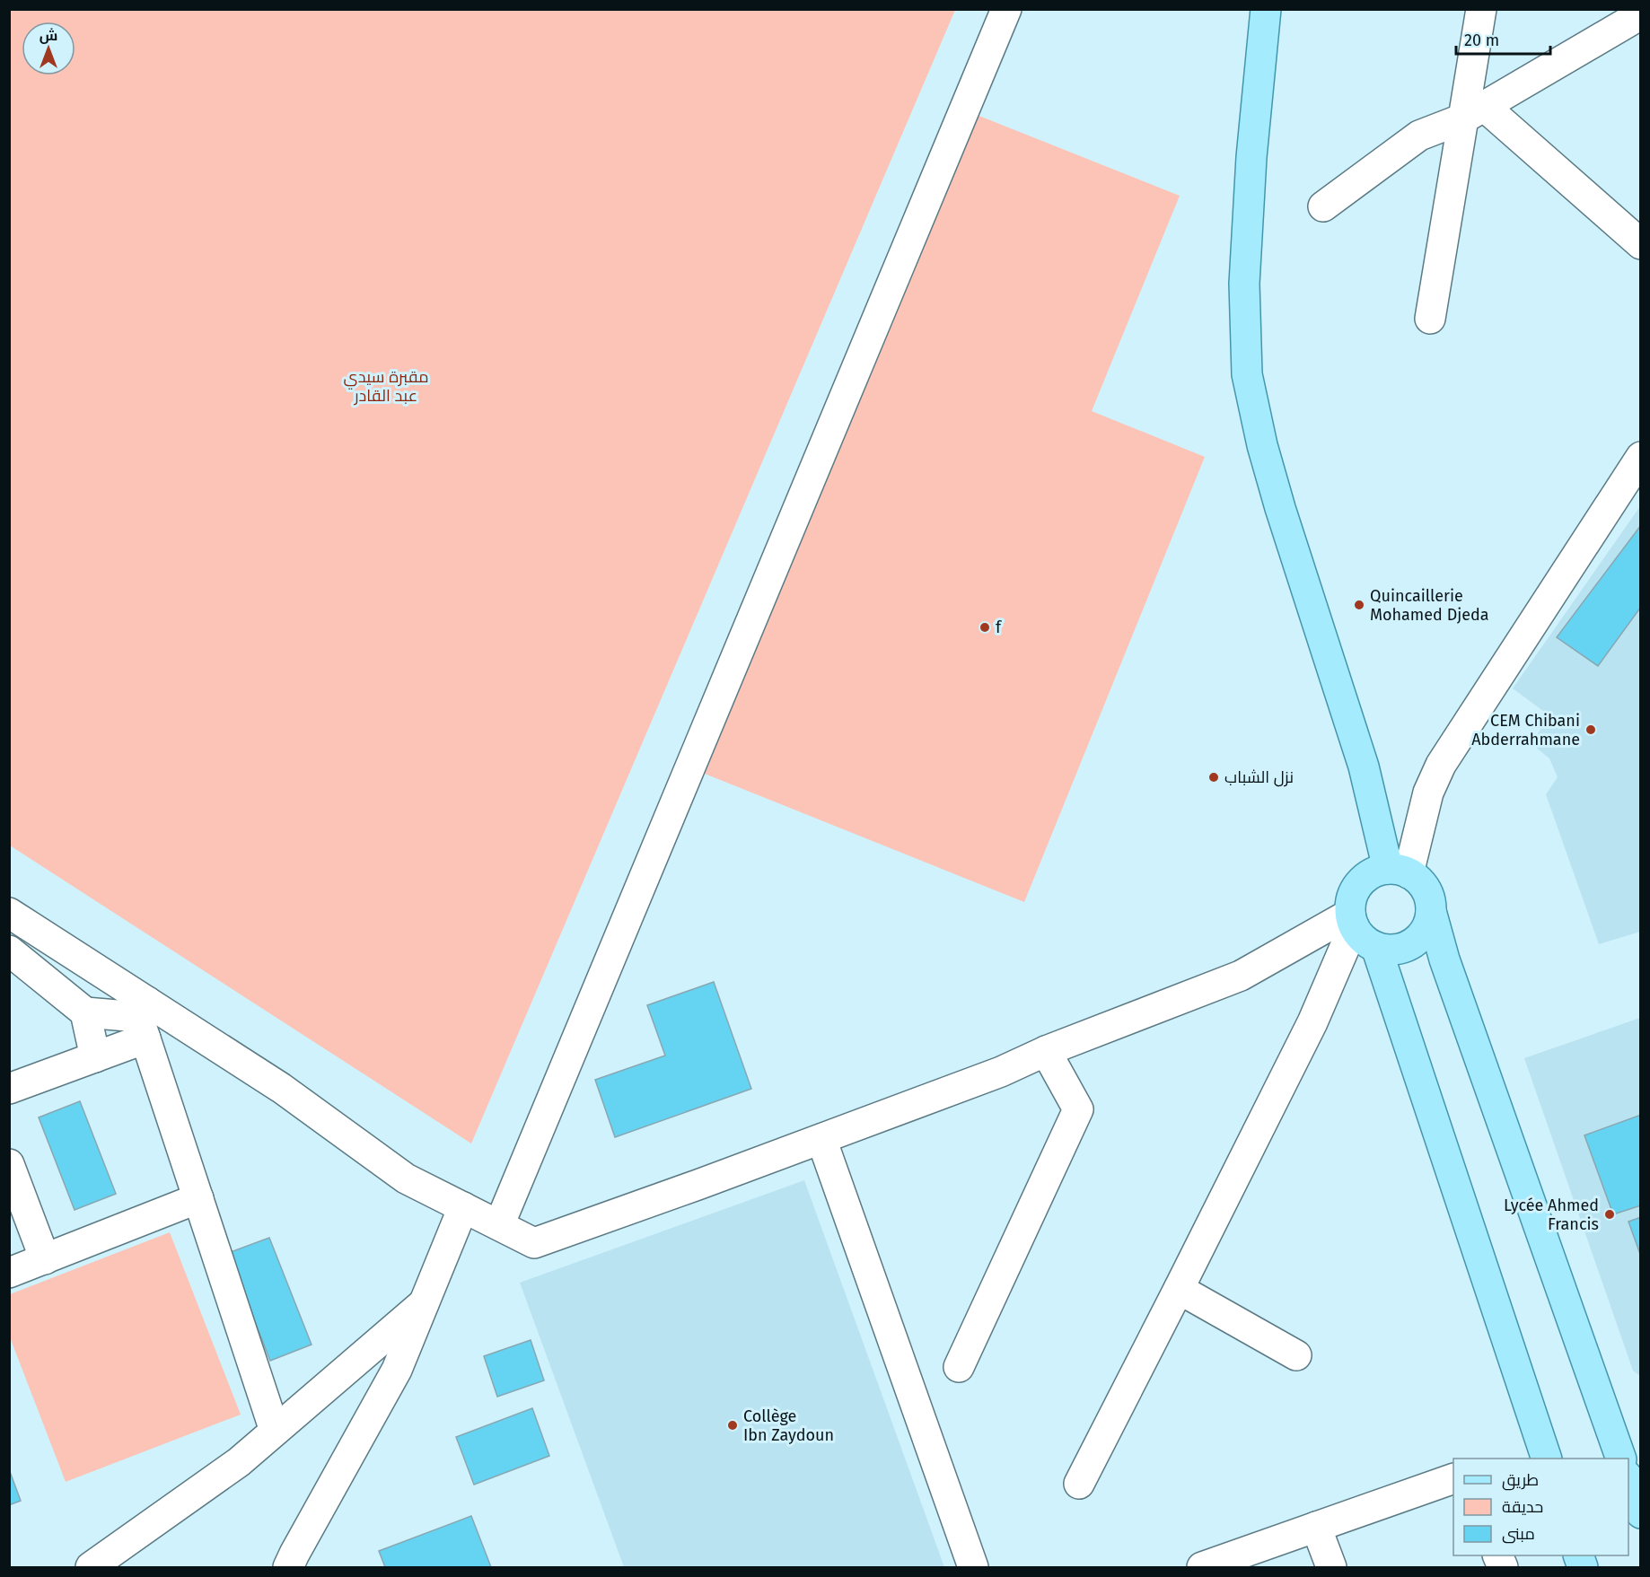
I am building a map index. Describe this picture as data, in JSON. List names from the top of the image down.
{
  "parks": ["مقبرة سيدي عبد القادر"],
  "places": [
    "Quincaillerie Mohamed Djeda",
    "f",
    "CEM Chibani Abderrahmane",
    "نزل الشباب",
    "Lycée Ahmed Francis",
    "Collège Ibn Zaydoun"
  ],
  "legend": ["طريق", "حديقة", "مبنى"],
  "scale_bar": "20 m",
  "north": "top"
}
